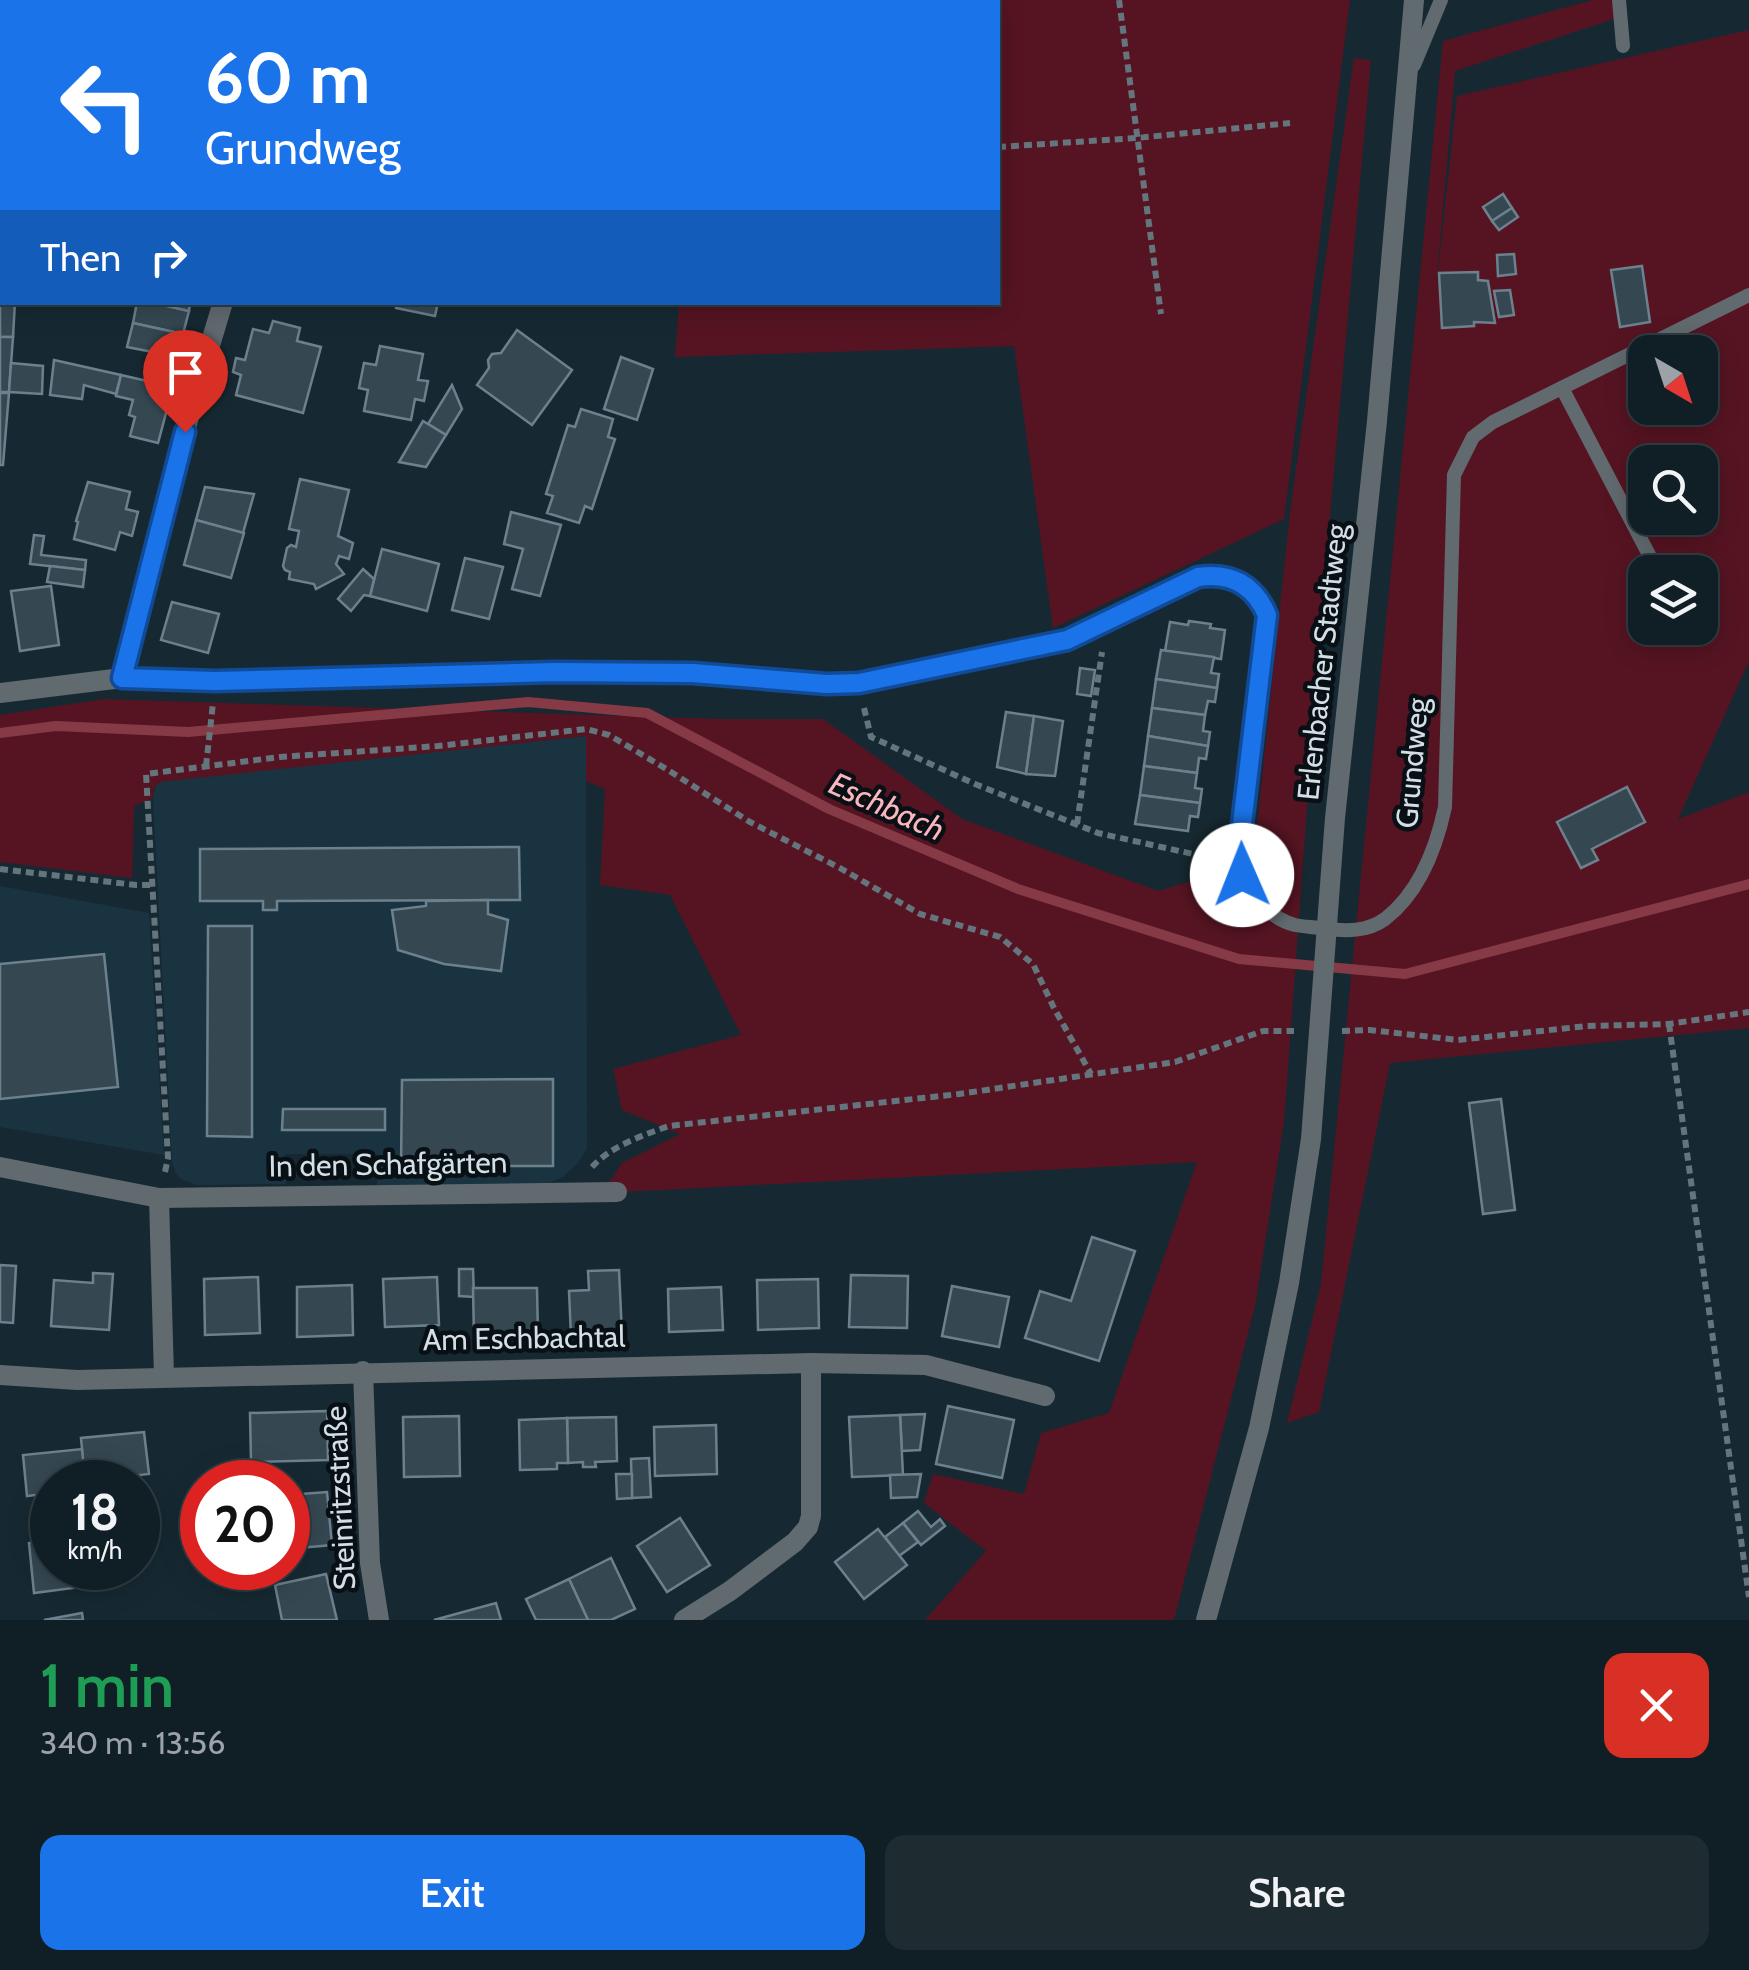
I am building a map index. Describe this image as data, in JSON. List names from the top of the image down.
{
  "streets": {
    "street": [
      "Erlenbacher Stadtweg",
      "In den Schafgärten",
      "Am Eschbachtal",
      "Steinritzstraße"
    ],
    "lane": ["Grundweg"]
  },
  "crossings": [
    ["Am Eschbachtal", "Steinritzstraße"]
  ],
  "water": ["Eschbach"],
  "north": "bottom right",
  "page": {
    "turn": ["60 m", "Grundweg"],
    "then": "Then",
    "speed": "18 km/h",
    "limit": "20",
    "heading": ["1 min", "340 m · 13:56"],
    "buttons": ["Exit", "Share"]
  }
}
